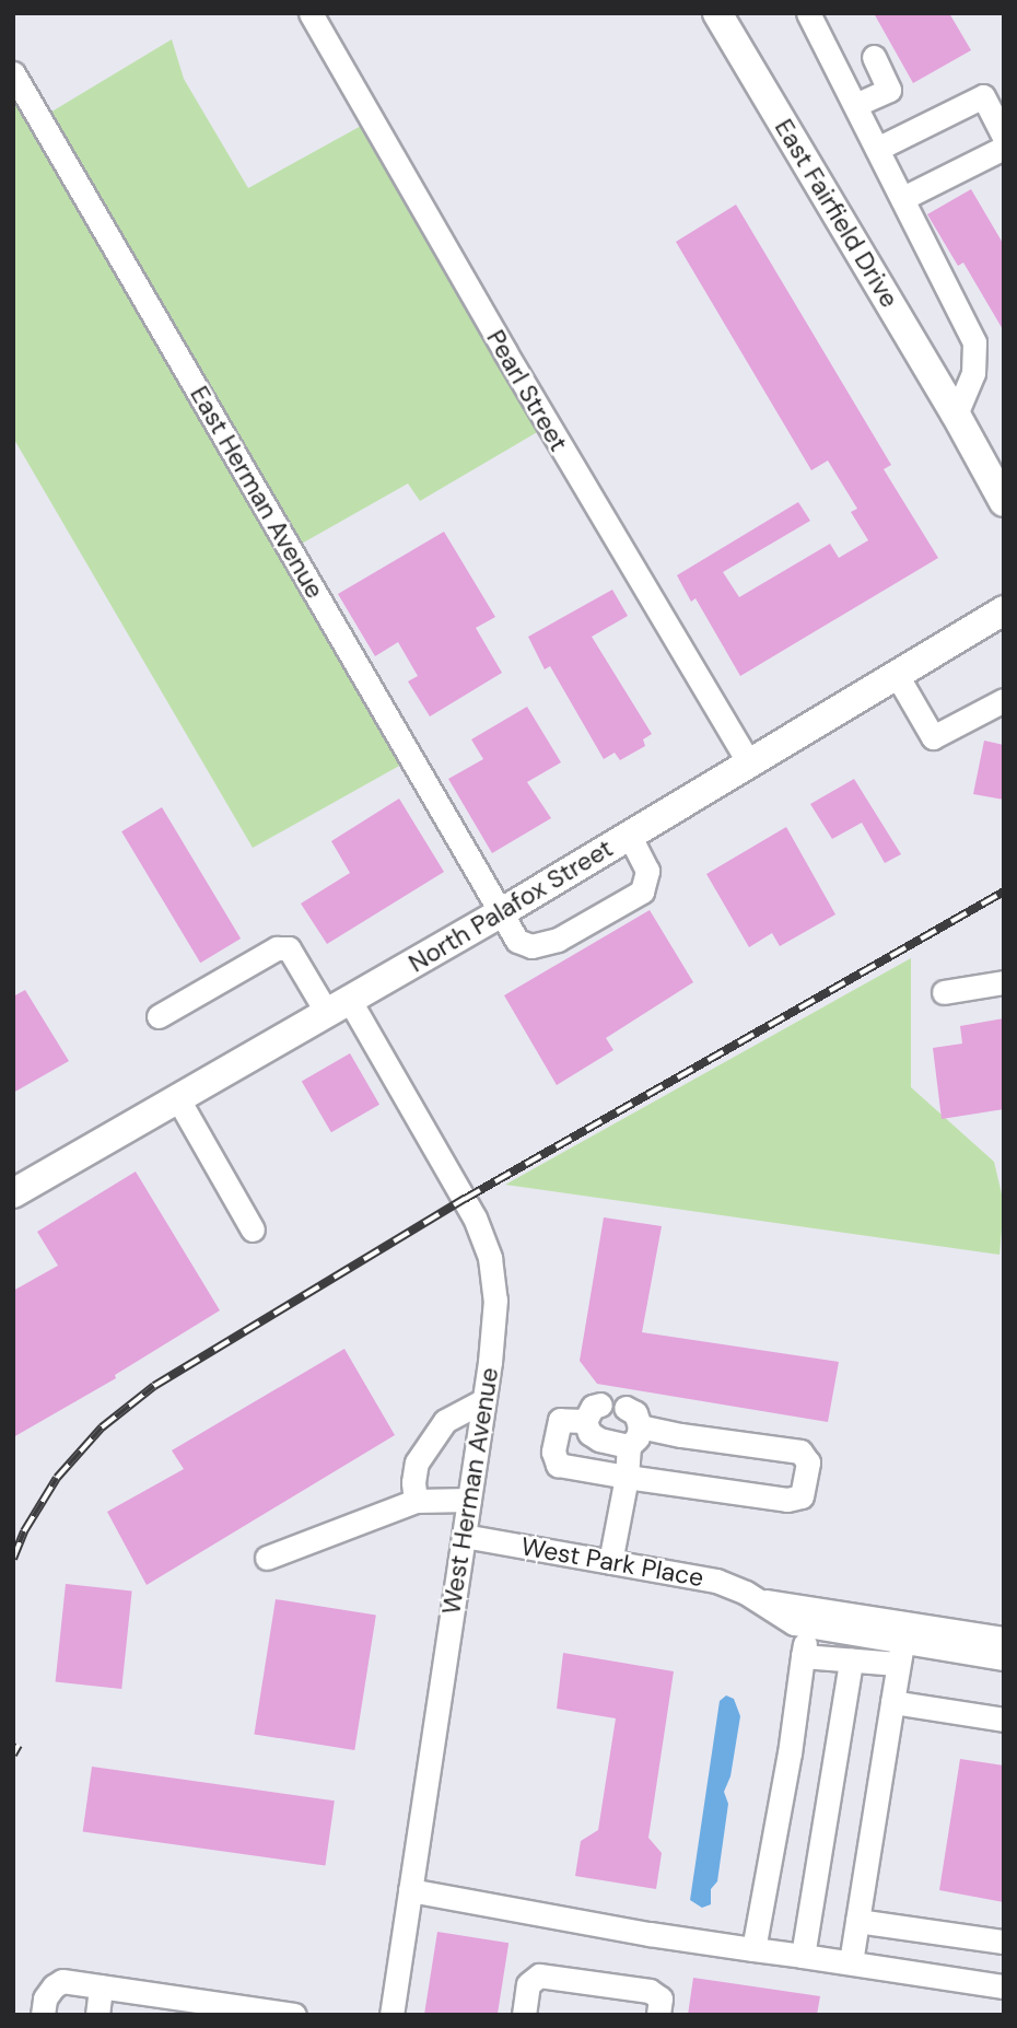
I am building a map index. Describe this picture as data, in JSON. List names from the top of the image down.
{
  "streets": {
    "main road": ["East Fairfield Drive", "North Palafox Street"],
    "street": [
      "Pearl Street",
      "East Herman Avenue",
      "West Herman Avenue",
      "West Park Place"
    ]
  },
  "crossings": [
    ["Pearl Street", "North Palafox Street"],
    ["East Herman Avenue", "North Palafox Street"],
    ["North Palafox Street", "West Herman Avenue"],
    ["West Herman Avenue", "West Park Place"]
  ]
}
